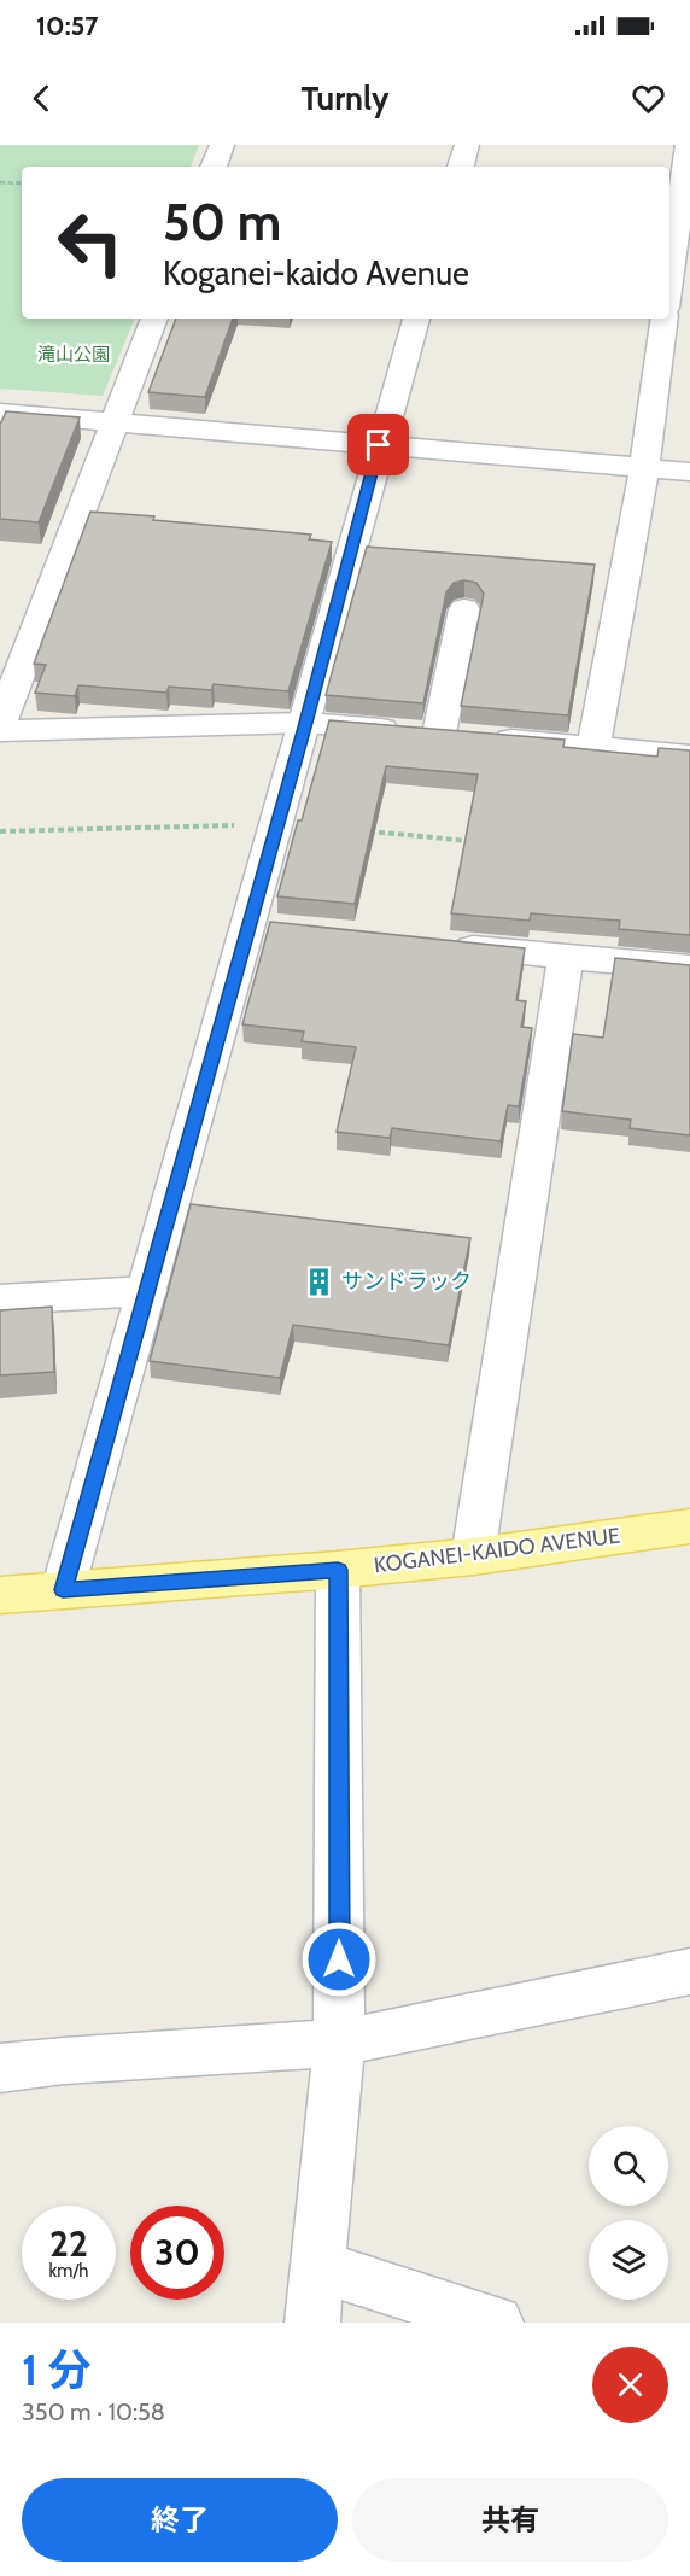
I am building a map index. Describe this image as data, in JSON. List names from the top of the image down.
{
  "streets": {
    "main road": ["KOGANEI-KAIDO AVENUE"]
  },
  "parks": ["滝山公園"],
  "places": {
    "building": ["サンドラック"]
  },
  "page": {
    "status": "10:57",
    "header": "Turnly",
    "turn": ["50 m", "Koganei-kaido Avenue"],
    "speed": "22 km/h",
    "limit": "30",
    "heading": ["1 分", "350 m · 10:58"],
    "buttons": ["終了", "共有"]
  }
}
